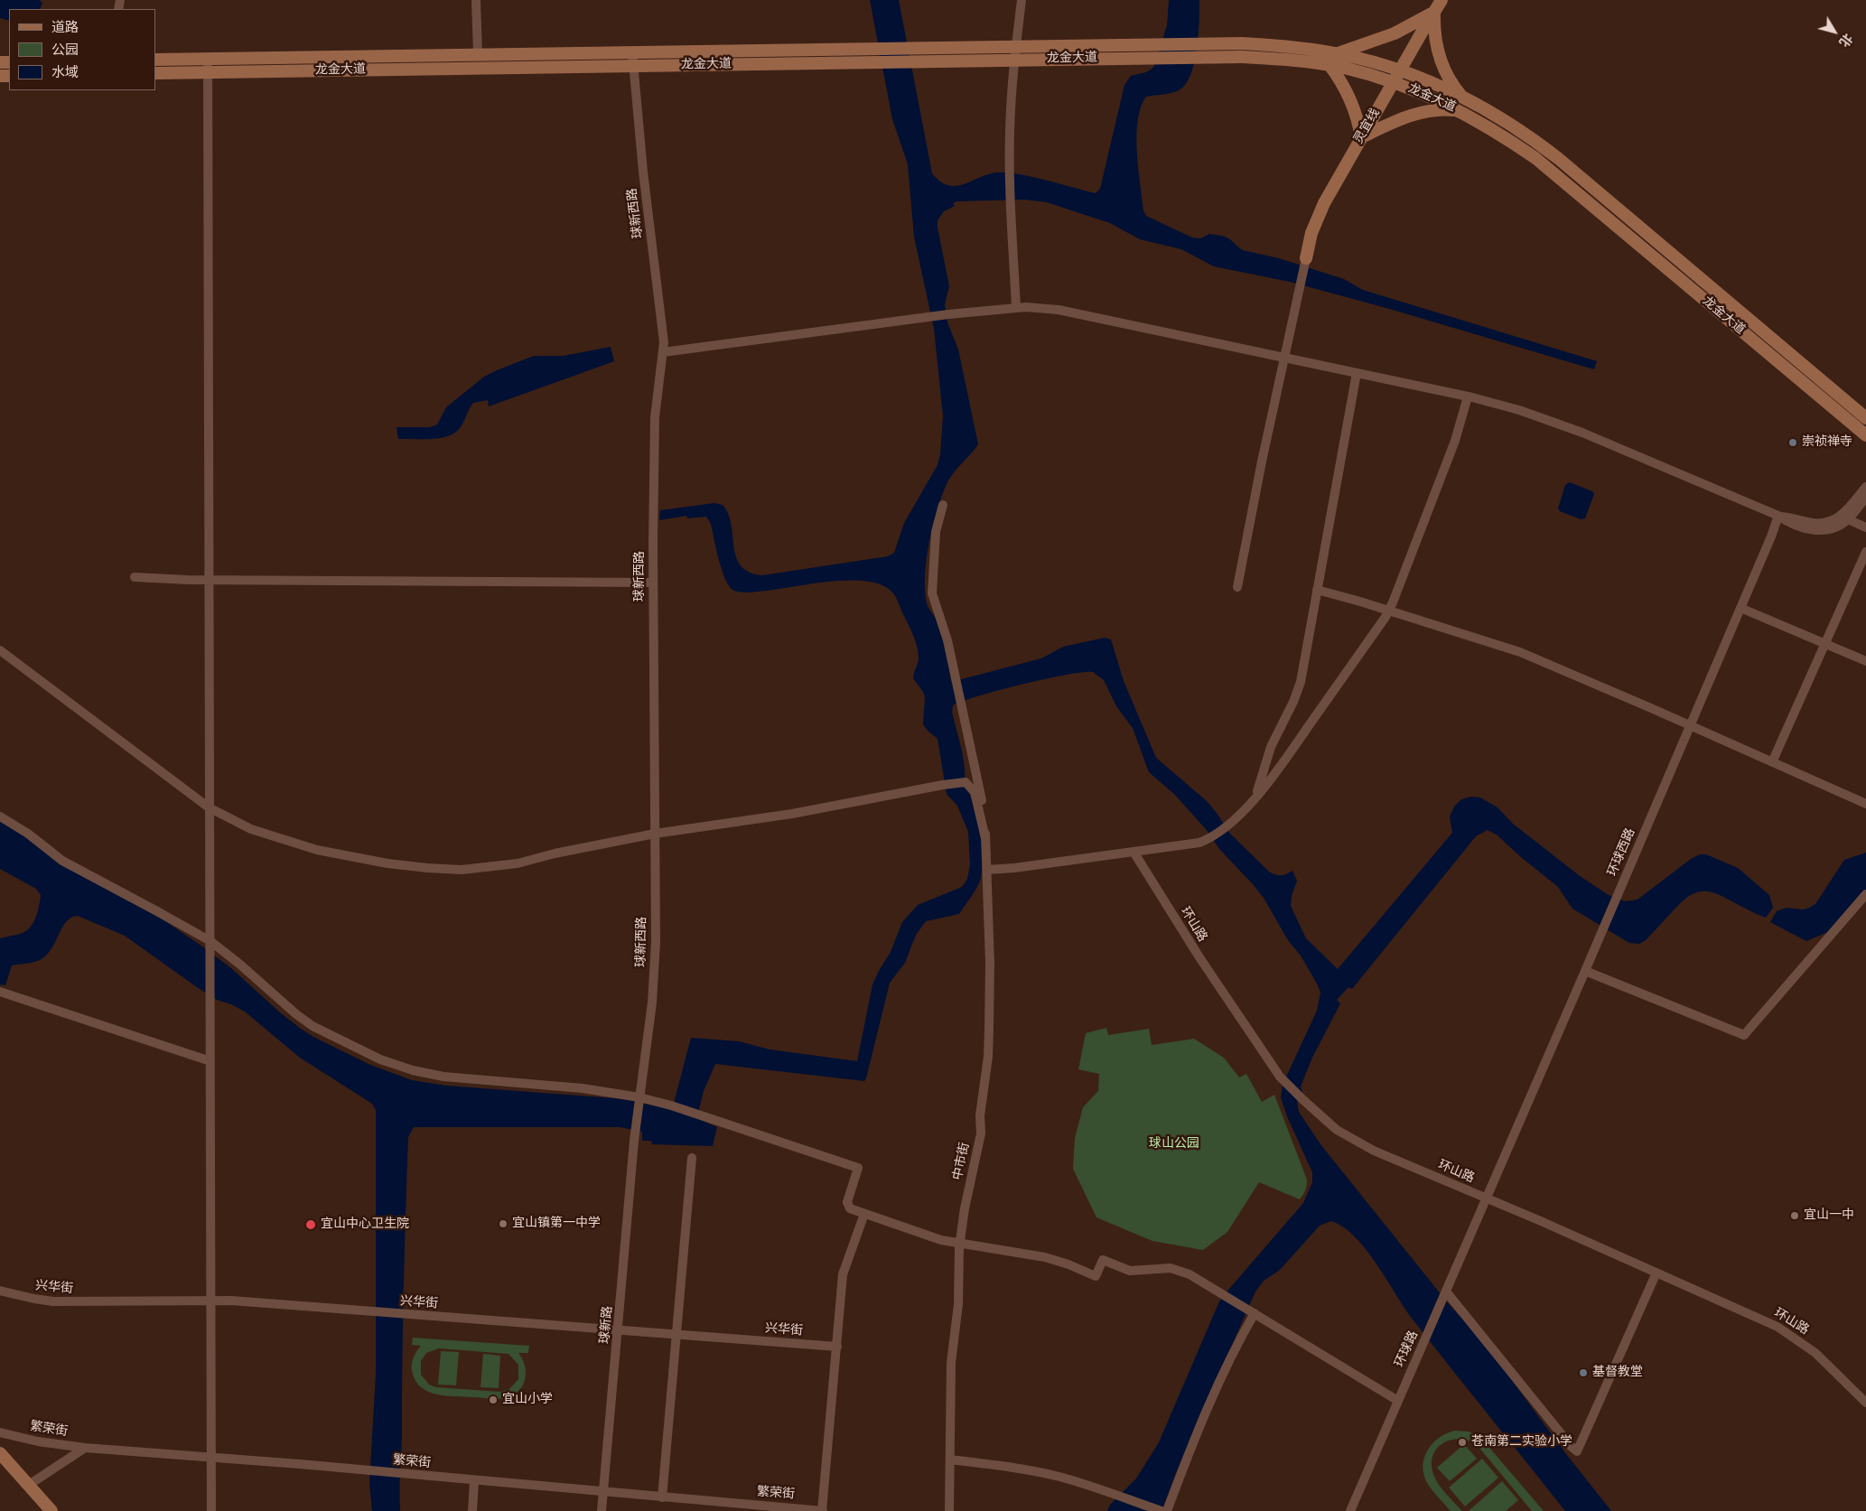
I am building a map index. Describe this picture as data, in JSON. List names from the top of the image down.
{
  "streets": {
    "main road": ["龙金大道", "灵宜线"],
    "street": [
      "球新西路",
      "环球西路",
      "环山路",
      "中市街",
      "兴华街",
      "球新路",
      "环球路",
      "繁荣街"
    ]
  },
  "crossings": [
    ["龙金大道", "灵宜线"],
    ["龙金大道", "球新西路"],
    ["球新西路", "球新路"],
    ["环球西路", "环山路"],
    ["环球西路", "环球路"],
    ["环山路", "环球路"],
    ["兴华街", "球新路"],
    ["球新路", "繁荣街"]
  ],
  "parks": ["球山公园"],
  "places": [
    "崇祯禅寺",
    "宜山一中",
    "宜山镇第一中学",
    "宜山中心卫生院",
    "基督教堂",
    "宜山小学",
    "苍南第二实验小学"
  ],
  "legend": ["道路", "公园", "水域"],
  "north": "bottom right"
}
